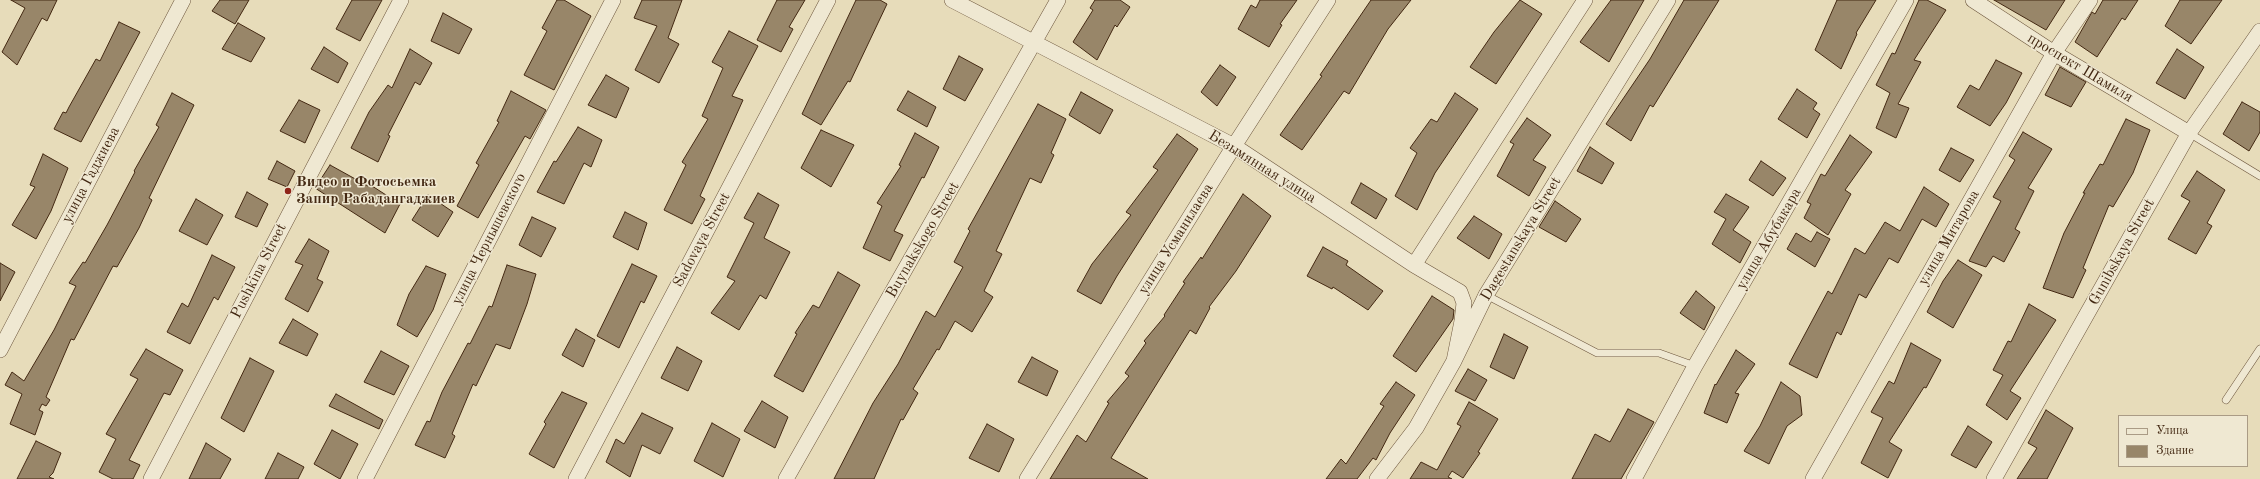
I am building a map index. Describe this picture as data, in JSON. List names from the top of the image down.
{
  "streets": {
    "street": [
      "проспект Шамиля",
      "Безымянная улица",
      "улица Гаджиева",
      "улица Митарова",
      "улица Чернышевского",
      "улица Усманилаева",
      "Dagestanskaya Street",
      "улица Абубакара",
      "Sadovaya Street",
      "Buynakskogo Street",
      "Gunibskaya Street",
      "Pushkina Street"
    ]
  },
  "crossings": [
    ["проспект Шамиля", "улица Митарова"],
    ["проспект Шамиля", "Gunibskaya Street"],
    ["Безымянная улица", "улица Усманилаева"],
    ["Безымянная улица", "Dagestanskaya Street"],
    ["Безымянная улица", "Buynakskogo Street"]
  ],
  "places": ["Видео и Фотосьемка Запир Рабадангаджиев"],
  "legend": ["Улица", "Здание"]
}
